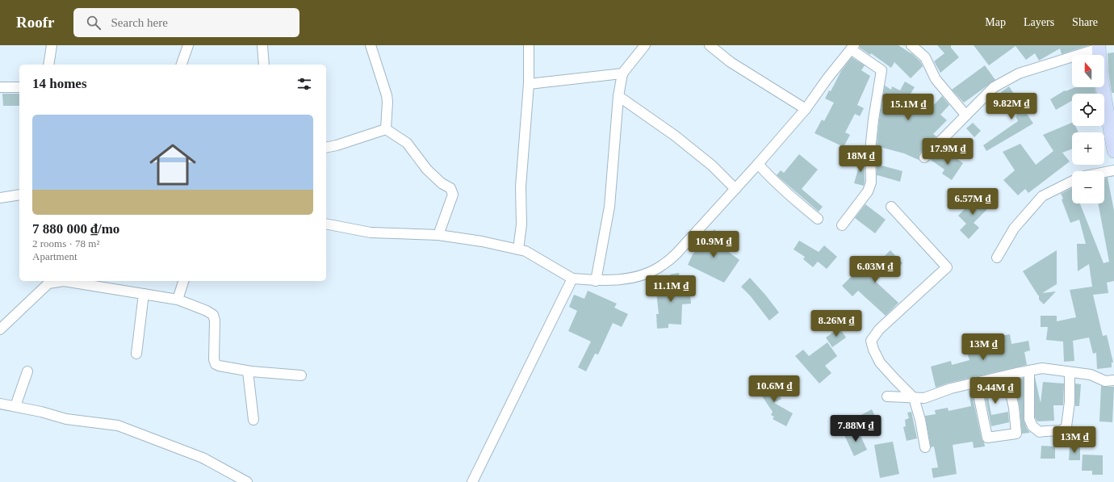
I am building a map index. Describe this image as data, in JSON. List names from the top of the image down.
{
  "north": "top",
  "page": {
    "header": "Roofr",
    "search": "Search here",
    "nav": ["Map", "Layers", "Share"],
    "map_buttons": ["+", "−"],
    "heading": "14 homes",
    "price": [
      "9.82M ₫",
      "15.1M ₫",
      "17.9M ₫",
      "18M ₫",
      "6.57M ₫",
      "10.9M ₫",
      "6.03M ₫",
      "11.1M ₫",
      "8.26M ₫",
      "13M ₫",
      "10.6M ₫",
      "9.44M ₫",
      "7.88M ₫",
      "13M ₫"
    ],
    "list": [
      {
        "name": "7 880 000 ₫/mo",
        "note": "2 rooms · 78 m² · Apartment"
      }
    ]
  }
}
